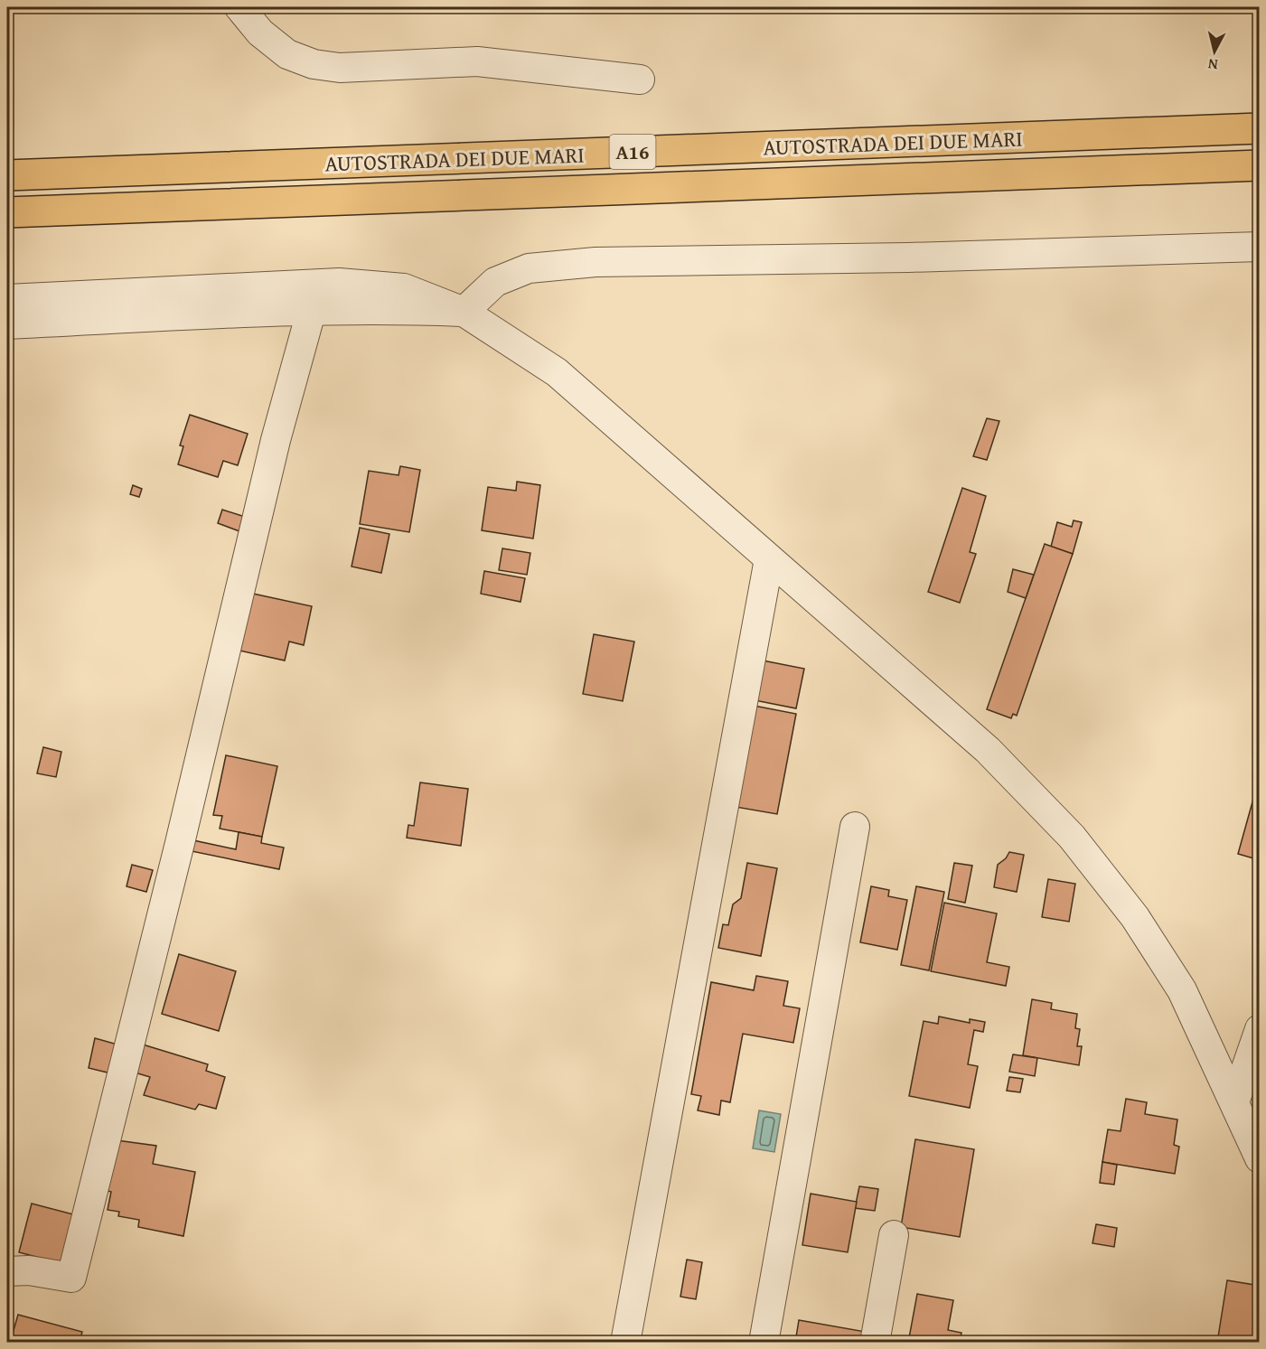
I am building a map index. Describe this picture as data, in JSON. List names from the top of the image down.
{
  "streets": {
    "highway": ["AUTOSTRADA DEI DUE MARI", "A16"]
  },
  "north": "bottom"
}
